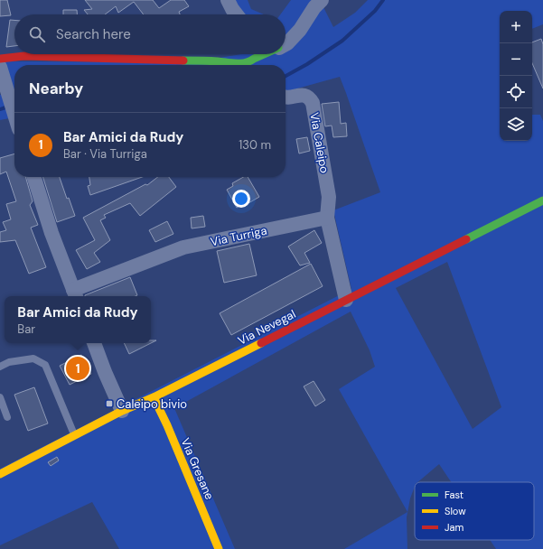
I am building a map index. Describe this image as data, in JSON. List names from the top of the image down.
{
  "streets": {
    "main road": ["Via Nevegal", "Via Gresane"],
    "street": ["Via Caleipo", "Via Turriga"]
  },
  "crossings": [
    ["Via Caleipo", "Via Turriga"],
    ["Via Nevegal", "Via Gresane"]
  ],
  "places": {
    "transit": ["Caleipo bivio"]
  },
  "legend": ["Fast", "Slow", "Jam"],
  "page": {
    "map_buttons": ["+", "−"],
    "search": "Search here",
    "heading": "Nearby",
    "list": [
      {
        "mark": "1",
        "name": "Bar Amici da Rudy",
        "note": "Bar · Via Turriga",
        "value": "130 m"
      }
    ],
    "popup": ["Bar Amici da Rudy", "Bar"],
    "pins": "1"
  }
}
